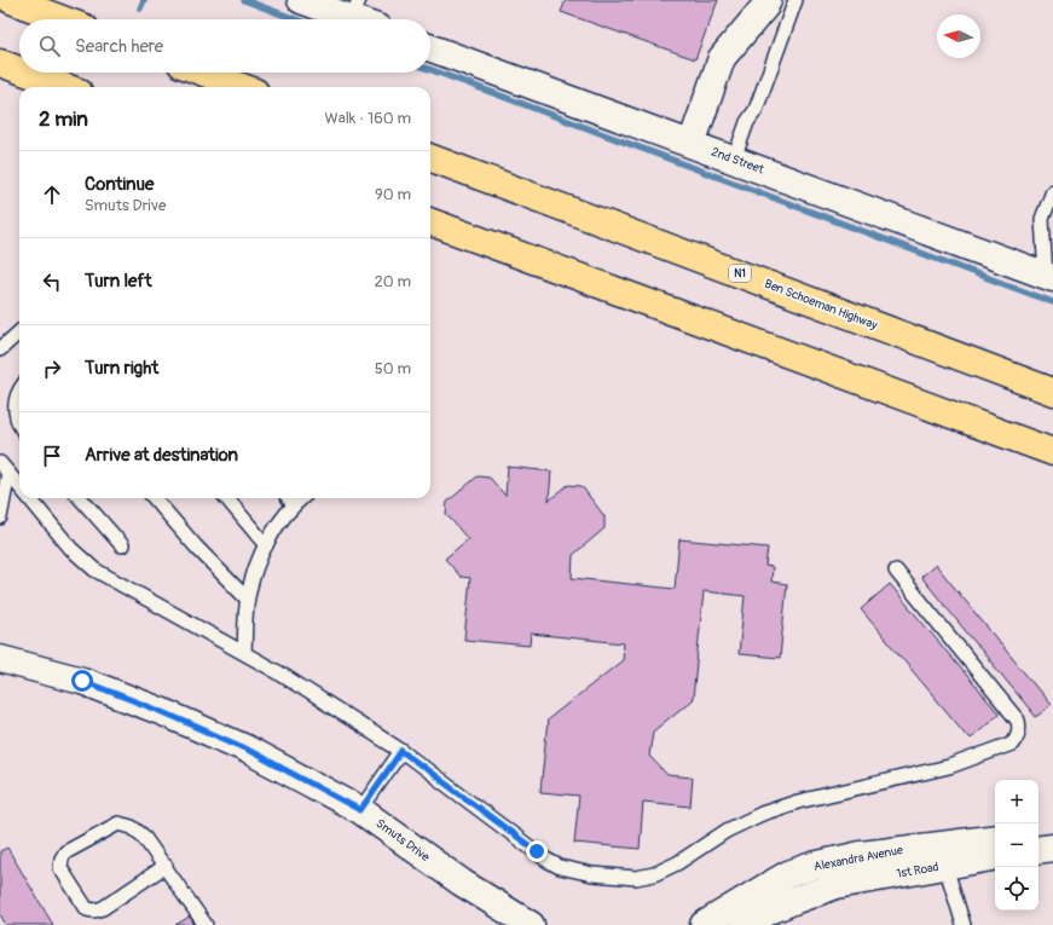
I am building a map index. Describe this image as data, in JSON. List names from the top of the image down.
{
  "streets": {
    "highway": ["N1", "Ben Schoeman Highway"],
    "main road": [
      "2nd Street",
      "Smuts Drive",
      "Alexandra Avenue",
      "1st Road"
    ]
  },
  "crossings": [
    ["Alexandra Avenue", "1st Road"]
  ],
  "north": "left",
  "page": {
    "search": "Search here",
    "heading": ["2 min", "Walk · 160 m"],
    "list": [
      ["Continue", "Smuts Drive", "90 m"],
      ["Turn left", "20 m"],
      ["Turn right", "50 m"],
      "Arrive at destination"
    ],
    "map_buttons": ["+", "−"]
  }
}
